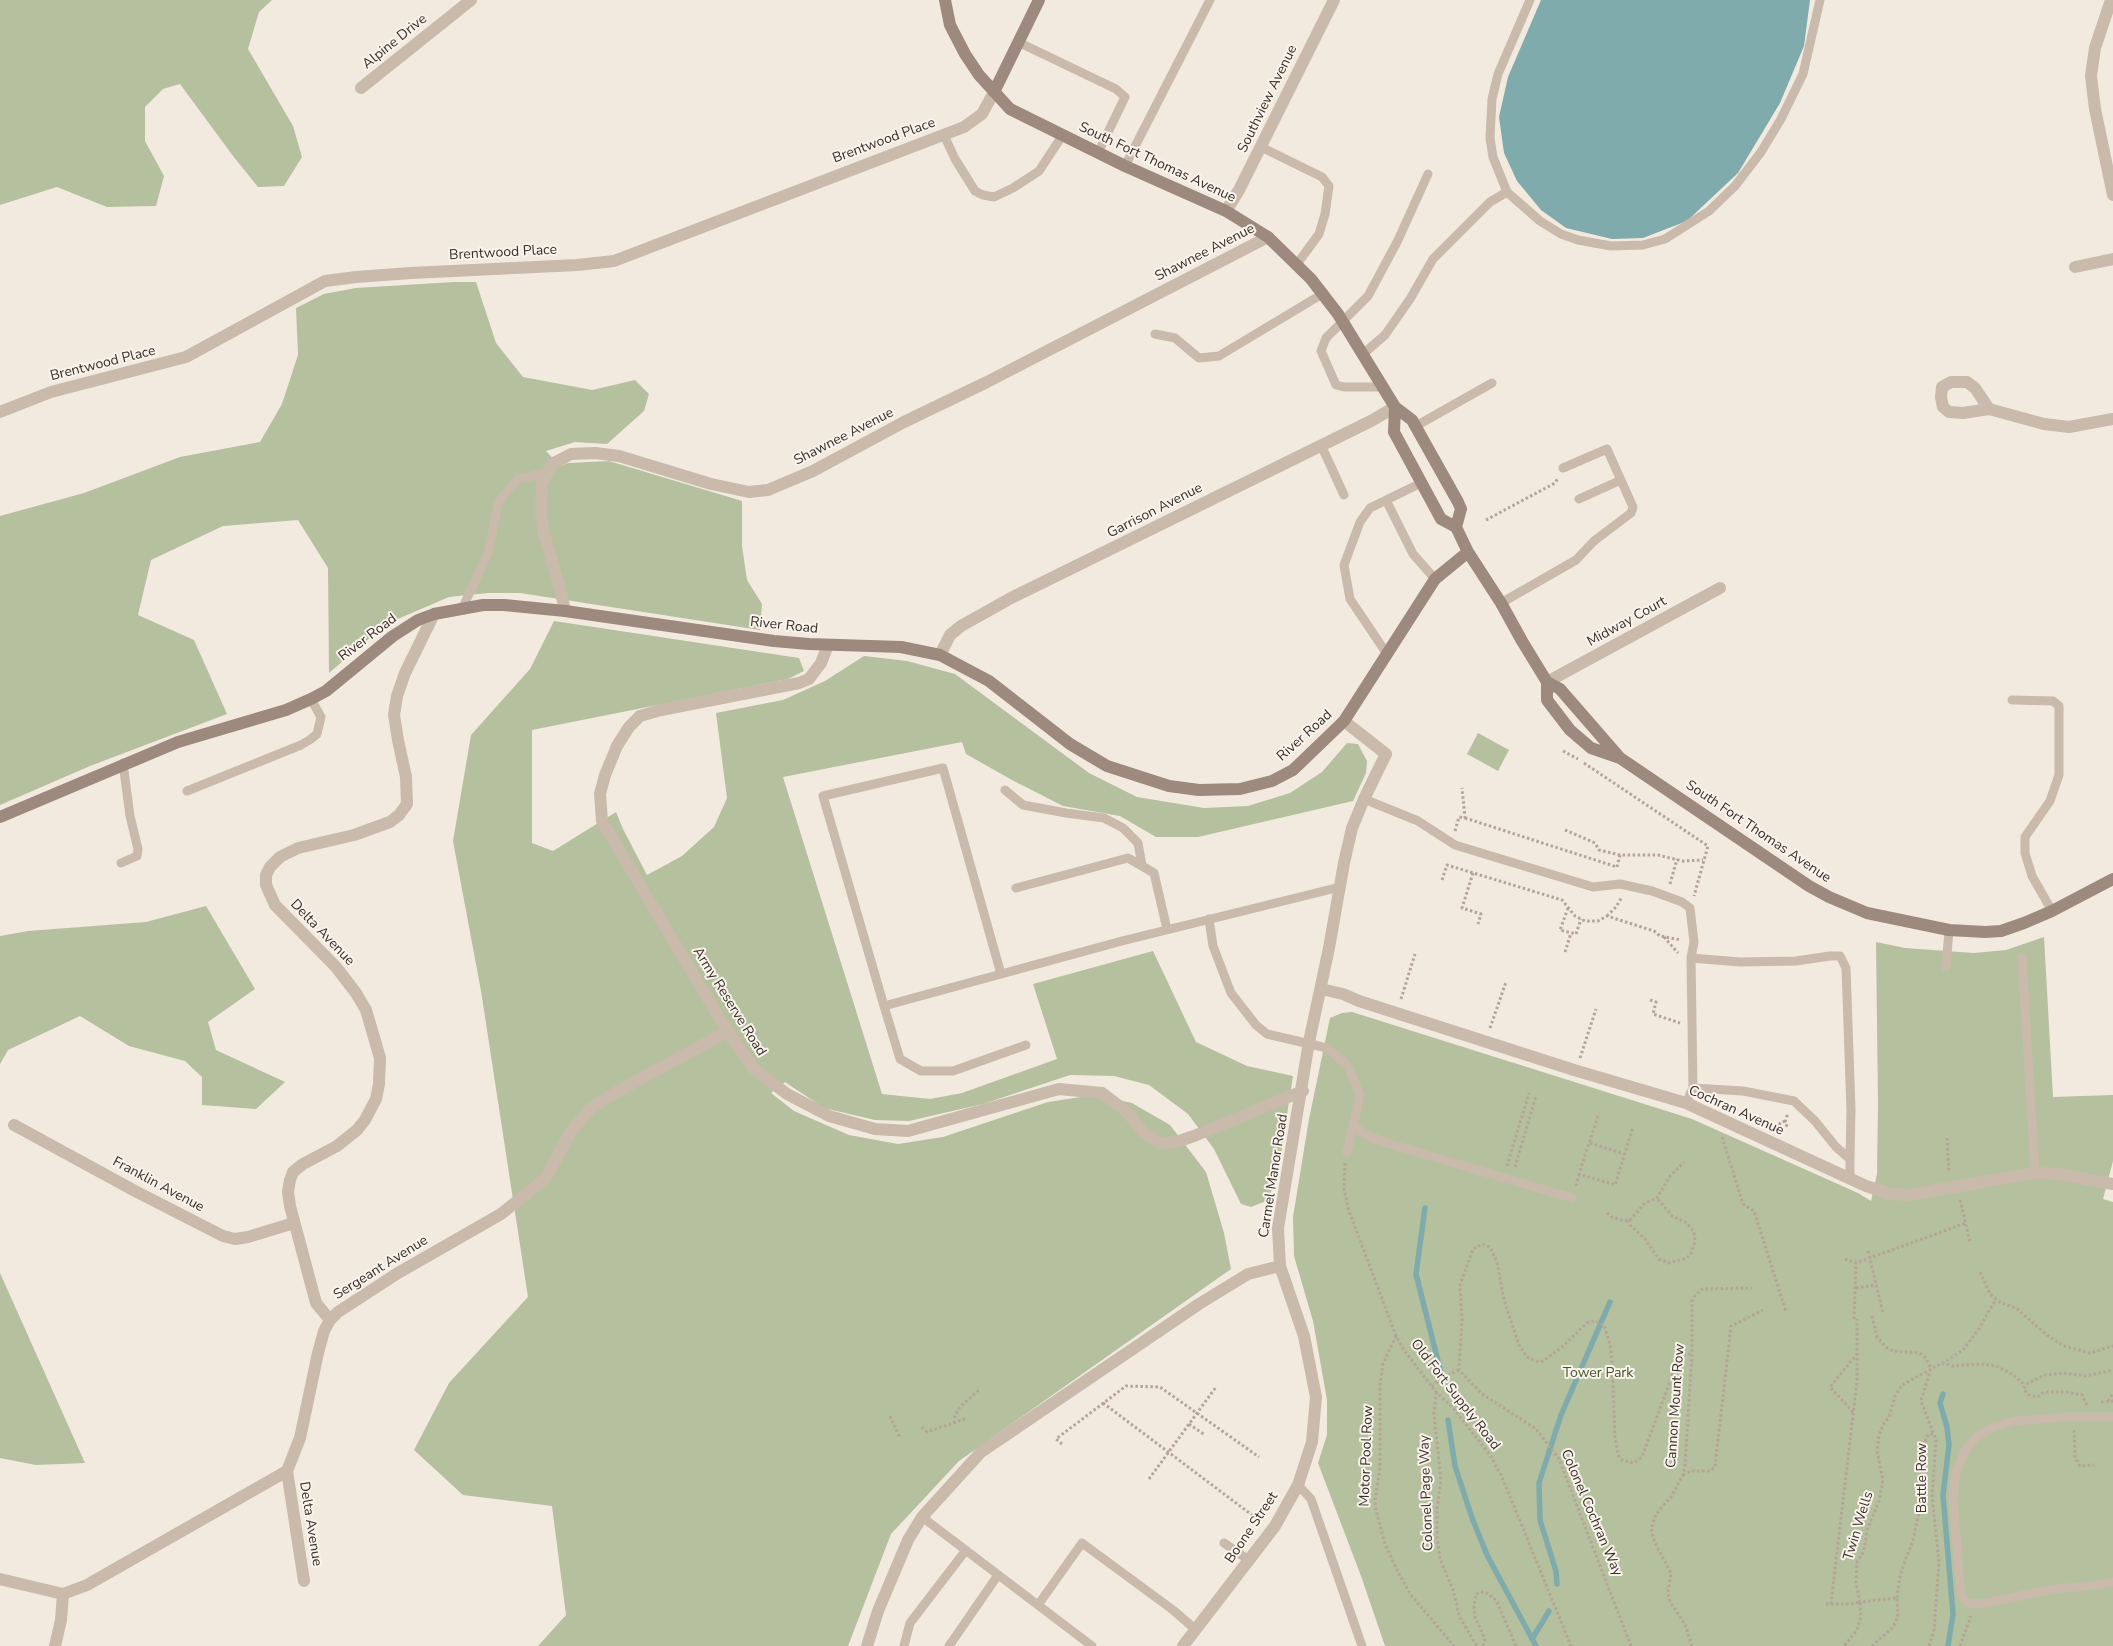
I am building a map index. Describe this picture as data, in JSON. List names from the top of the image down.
{
  "streets": {
    "main road": ["South Fort Thomas Avenue", "River Road"],
    "street": [
      "Alpine Drive",
      "Southview Avenue",
      "Brentwood Place",
      "Shawnee Avenue",
      "Garrison Avenue",
      "Midway Court",
      "Delta Avenue",
      "Army Reserve Road",
      "Cochran Avenue",
      "Carmel Manor Road",
      "Franklin Avenue",
      "Sergeant Avenue",
      "Boone Street"
    ],
    "path": [
      "Old Fort Supply Road",
      "Cannon Mount Row",
      "Motor Pool Row",
      "Battle Row",
      "Colonel Page Way",
      "Colonel Cochran Way",
      "Twin Wells"
    ]
  },
  "crossings": [
    ["Southview Avenue", "South Fort Thomas Avenue"],
    ["Brentwood Place", "South Fort Thomas Avenue"],
    ["South Fort Thomas Avenue", "Shawnee Avenue"],
    ["South Fort Thomas Avenue", "Garrison Avenue"],
    ["South Fort Thomas Avenue", "Midway Court"],
    ["South Fort Thomas Avenue", "River Road"],
    ["Garrison Avenue", "River Road"],
    ["River Road", "Delta Avenue"],
    ["River Road", "Army Reserve Road"],
    ["River Road", "Carmel Manor Road"],
    ["Delta Avenue", "Franklin Avenue"],
    ["Delta Avenue", "Sergeant Avenue"],
    ["Army Reserve Road", "Carmel Manor Road"],
    ["Army Reserve Road", "Sergeant Avenue"],
    ["Cochran Avenue", "Carmel Manor Road"],
    ["Carmel Manor Road", "Boone Street"],
    ["Old Fort Supply Road", "Motor Pool Row"],
    ["Old Fort Supply Road", "Colonel Page Way"],
    ["Battle Row", "Twin Wells"]
  ],
  "parks": ["Tower Park"]
}
